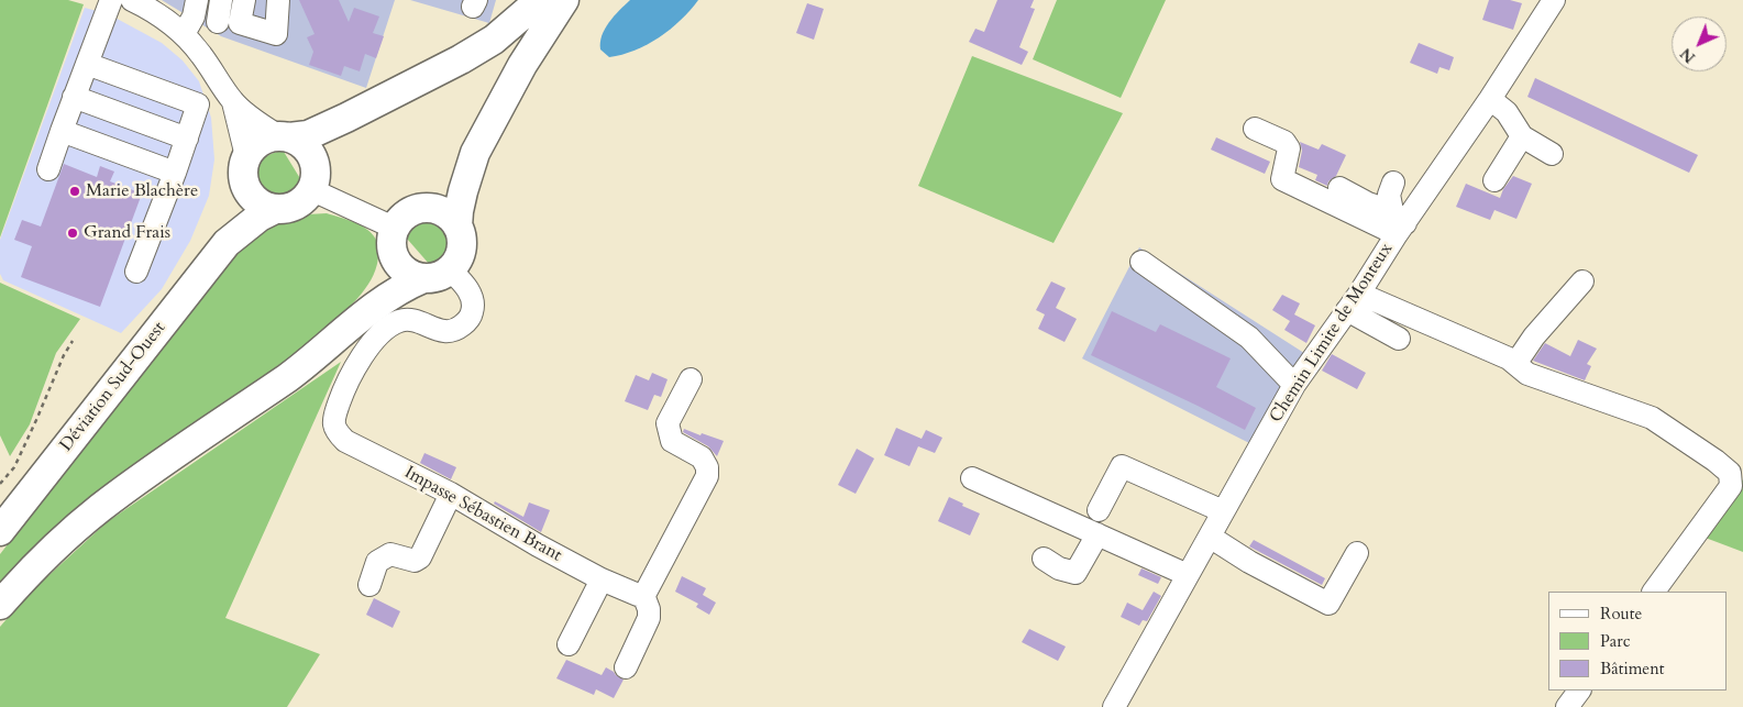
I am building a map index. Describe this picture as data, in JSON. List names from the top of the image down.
{
  "streets": {
    "main road": ["Déviation Sud-Ouest"],
    "street": ["Chemin Limite de Monteux", "Impasse Sébastien Brant"]
  },
  "places": ["Marie Blachère", "Grand Frais"],
  "legend": ["Route", "Parc", "Bâtiment"],
  "north": "bottom left"
}
